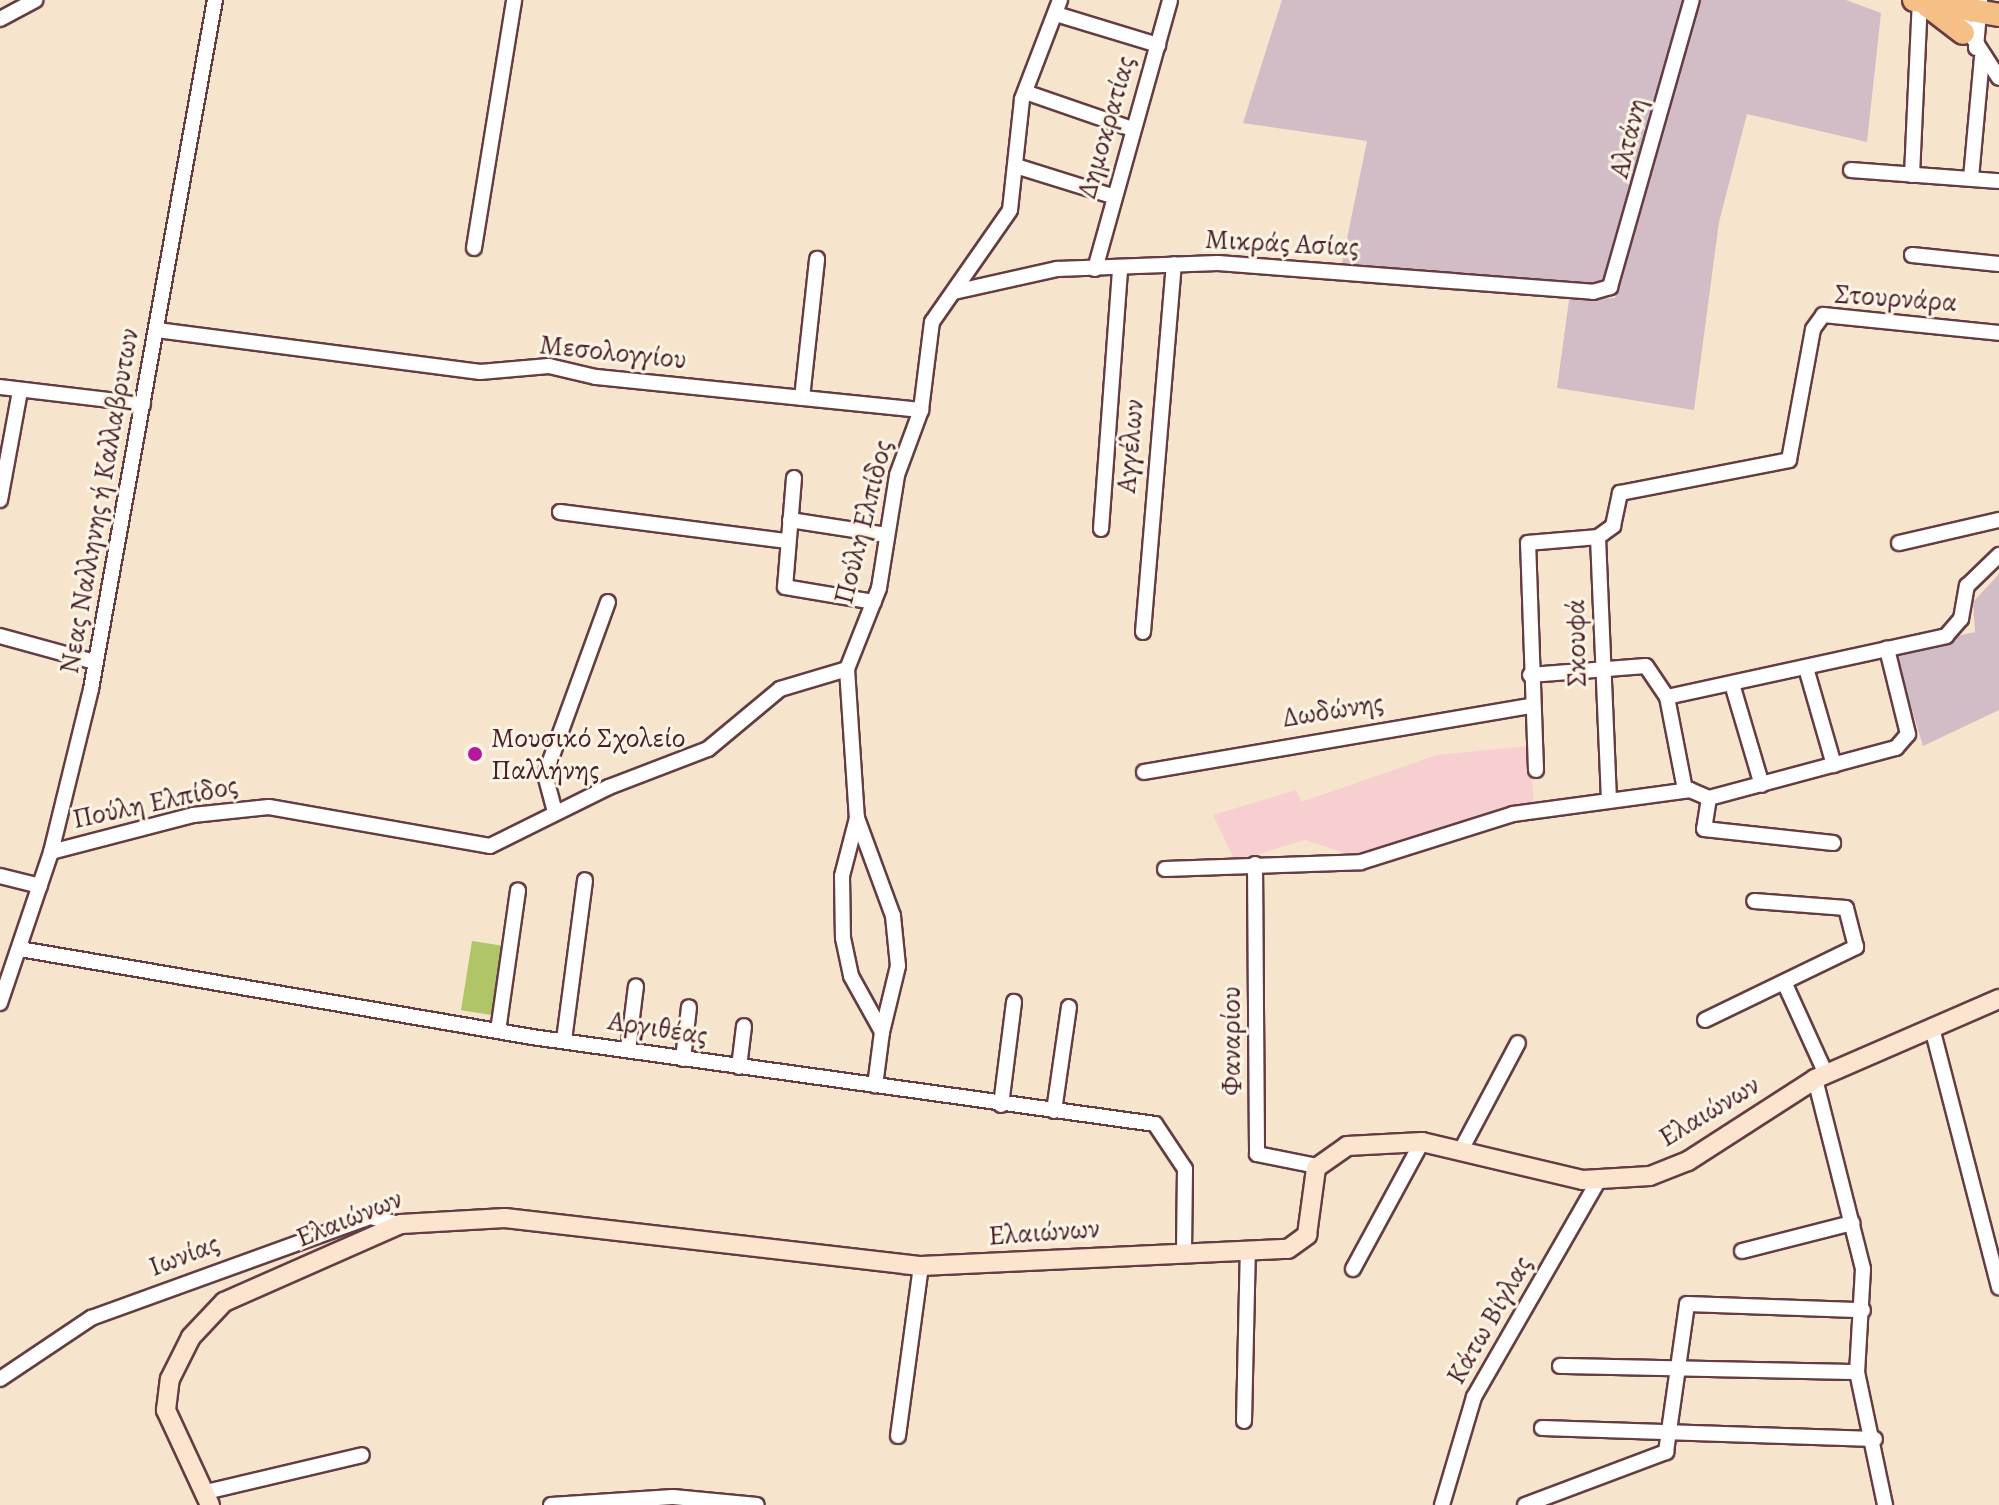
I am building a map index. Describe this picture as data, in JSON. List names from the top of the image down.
{
  "streets": {
    "main road": ["Ελαιώνων"],
    "street": [
      "Δημοκρατίας",
      "Αλτάνη",
      "Μικράς Ασίας",
      "Στουρνάρα",
      "Μεσολογγίου",
      "Αγγέλων",
      "Νεας Nαλληνης ή Καλλαβρυτων",
      "Πούλη Ελπίδος",
      "Σκουφά",
      "Δωδώνης",
      "Αργιθέας",
      "Φαναρίου",
      "Ιωνίας",
      "Κάτω Βίγλας"
    ]
  },
  "crossings": [
    ["Δημοκρατίας", "Μικράς Ασίας"],
    ["Αλτάνη", "Μικράς Ασίας"],
    ["Μικράς Ασίας", "Αγγέλων"],
    ["Μικράς Ασίας", "Πούλη Ελπίδος"],
    ["Στουρνάρα", "Σκουφά"],
    ["Μεσολογγίου", "Νεας Nαλληνης ή Καλλαβρυτων"],
    ["Μεσολογγίου", "Πούλη Ελπίδος"],
    ["Νεας Nαλληνης ή Καλλαβρυτων", "Πούλη Ελπίδος"],
    ["Νεας Nαλληνης ή Καλλαβρυτων", "Αργιθέας"],
    ["Αργιθέας", "Ελαιώνων"],
    ["Φαναρίου", "Ελαιώνων"],
    ["Ελαιώνων", "Ιωνίας"],
    ["Ελαιώνων", "Κάτω Βίγλας"]
  ],
  "places": ["Μουσικό Σχολείο Παλλήνης"]
}
